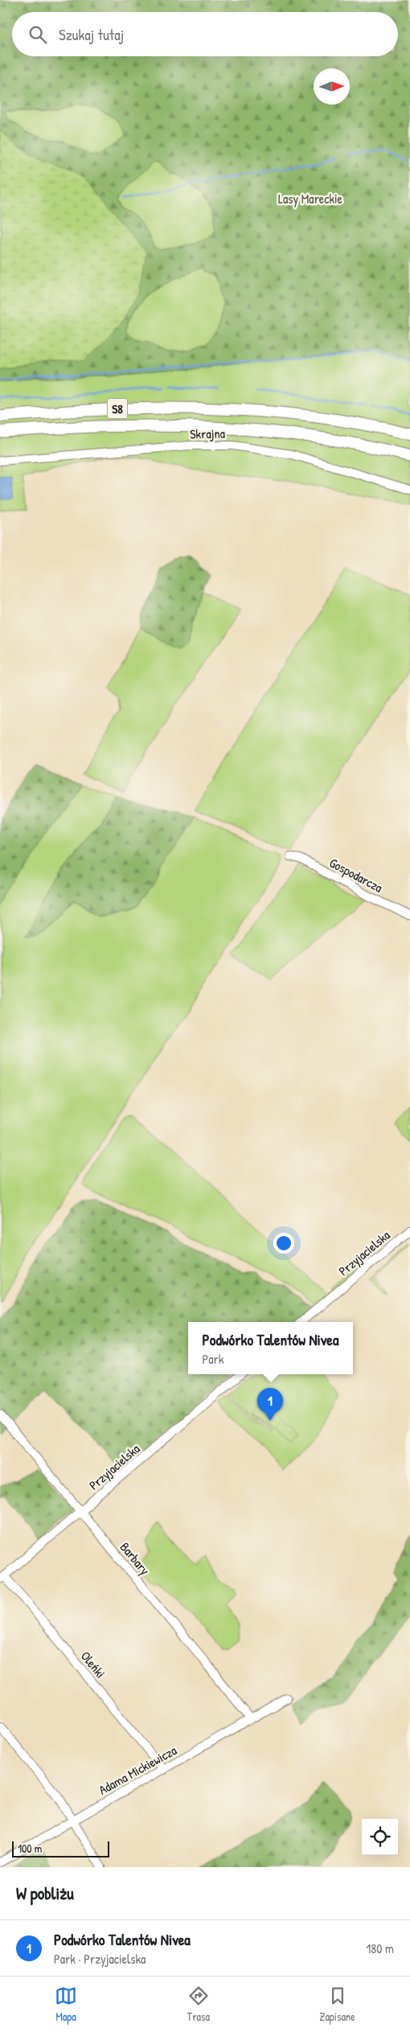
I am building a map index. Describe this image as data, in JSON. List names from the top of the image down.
{
  "streets": {
    "highway": ["S8"],
    "street": [
      "Skrajna",
      "Gospodarcza",
      "Przyjacielska",
      "Barbary",
      "Oleńki",
      "Adama Mickiewicza"
    ]
  },
  "crossings": [
    ["Przyjacielska", "Barbary"],
    ["Przyjacielska", "Oleńki"],
    ["Barbary", "Adama Mickiewicza"],
    ["Oleńki", "Adama Mickiewicza"]
  ],
  "parks": ["Lasy Mareckie"],
  "scale_bar": "100 m",
  "north": "right",
  "page": {
    "search": "Szukaj tutaj",
    "popup": ["Podwórko Talentów Nivea", "Park"],
    "pins": "1",
    "scale": "100 m",
    "heading": "W pobliżu",
    "list": [
      {
        "mark": "1",
        "name": "Podwórko Talentów Nivea",
        "note": "Park · Przyjacielska",
        "value": "180 m"
      }
    ],
    "nav": ["Mapa", "Trasa", "Zapisane"]
  }
}
